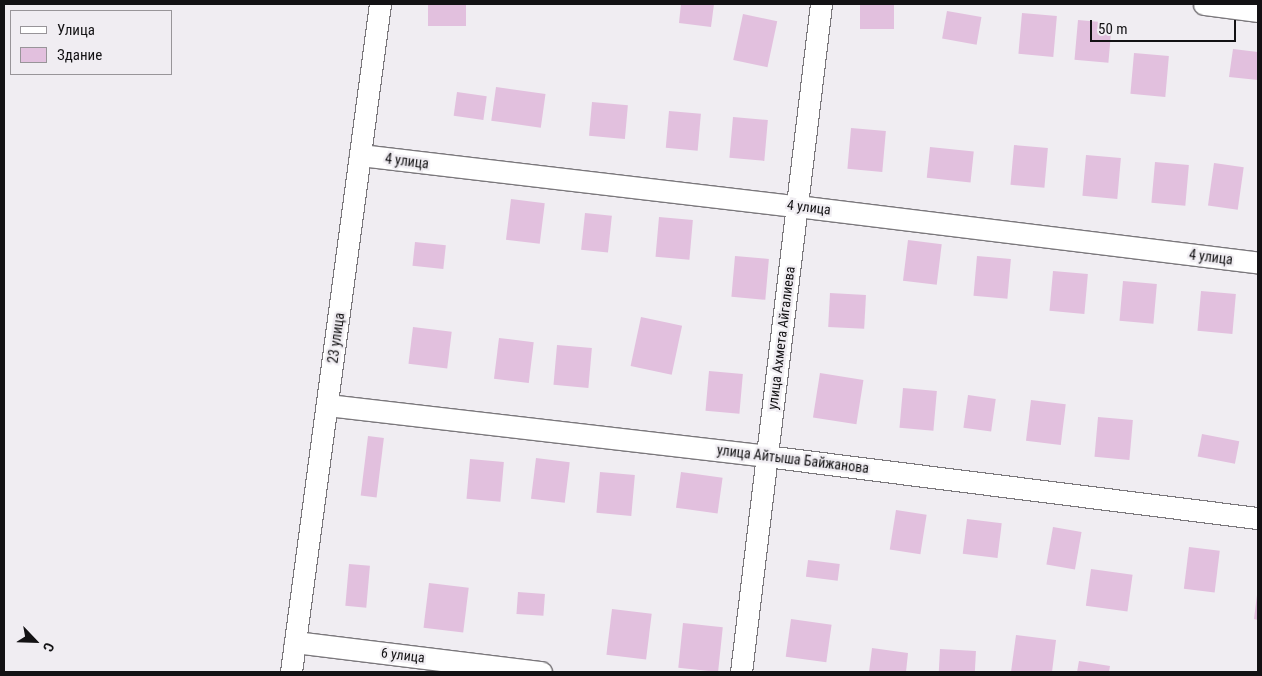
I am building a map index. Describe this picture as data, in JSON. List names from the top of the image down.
{
  "streets": {
    "street": [
      "4 улица",
      "23 улица",
      "улица Ахмета Айгалиева",
      "улица Айтыша Байжанова",
      "6 улица"
    ]
  },
  "crossings": [
    ["4 улица", "23 улица"],
    ["4 улица", "улица Ахмета Айгалиева"],
    ["23 улица", "улица Айтыша Байжанова"],
    ["23 улица", "6 улица"],
    ["улица Ахмета Айгалиева", "улица Айтыша Байжанова"]
  ],
  "legend": ["Улица", "Здание"],
  "scale_bar": "50 m",
  "north": "bottom right"
}
